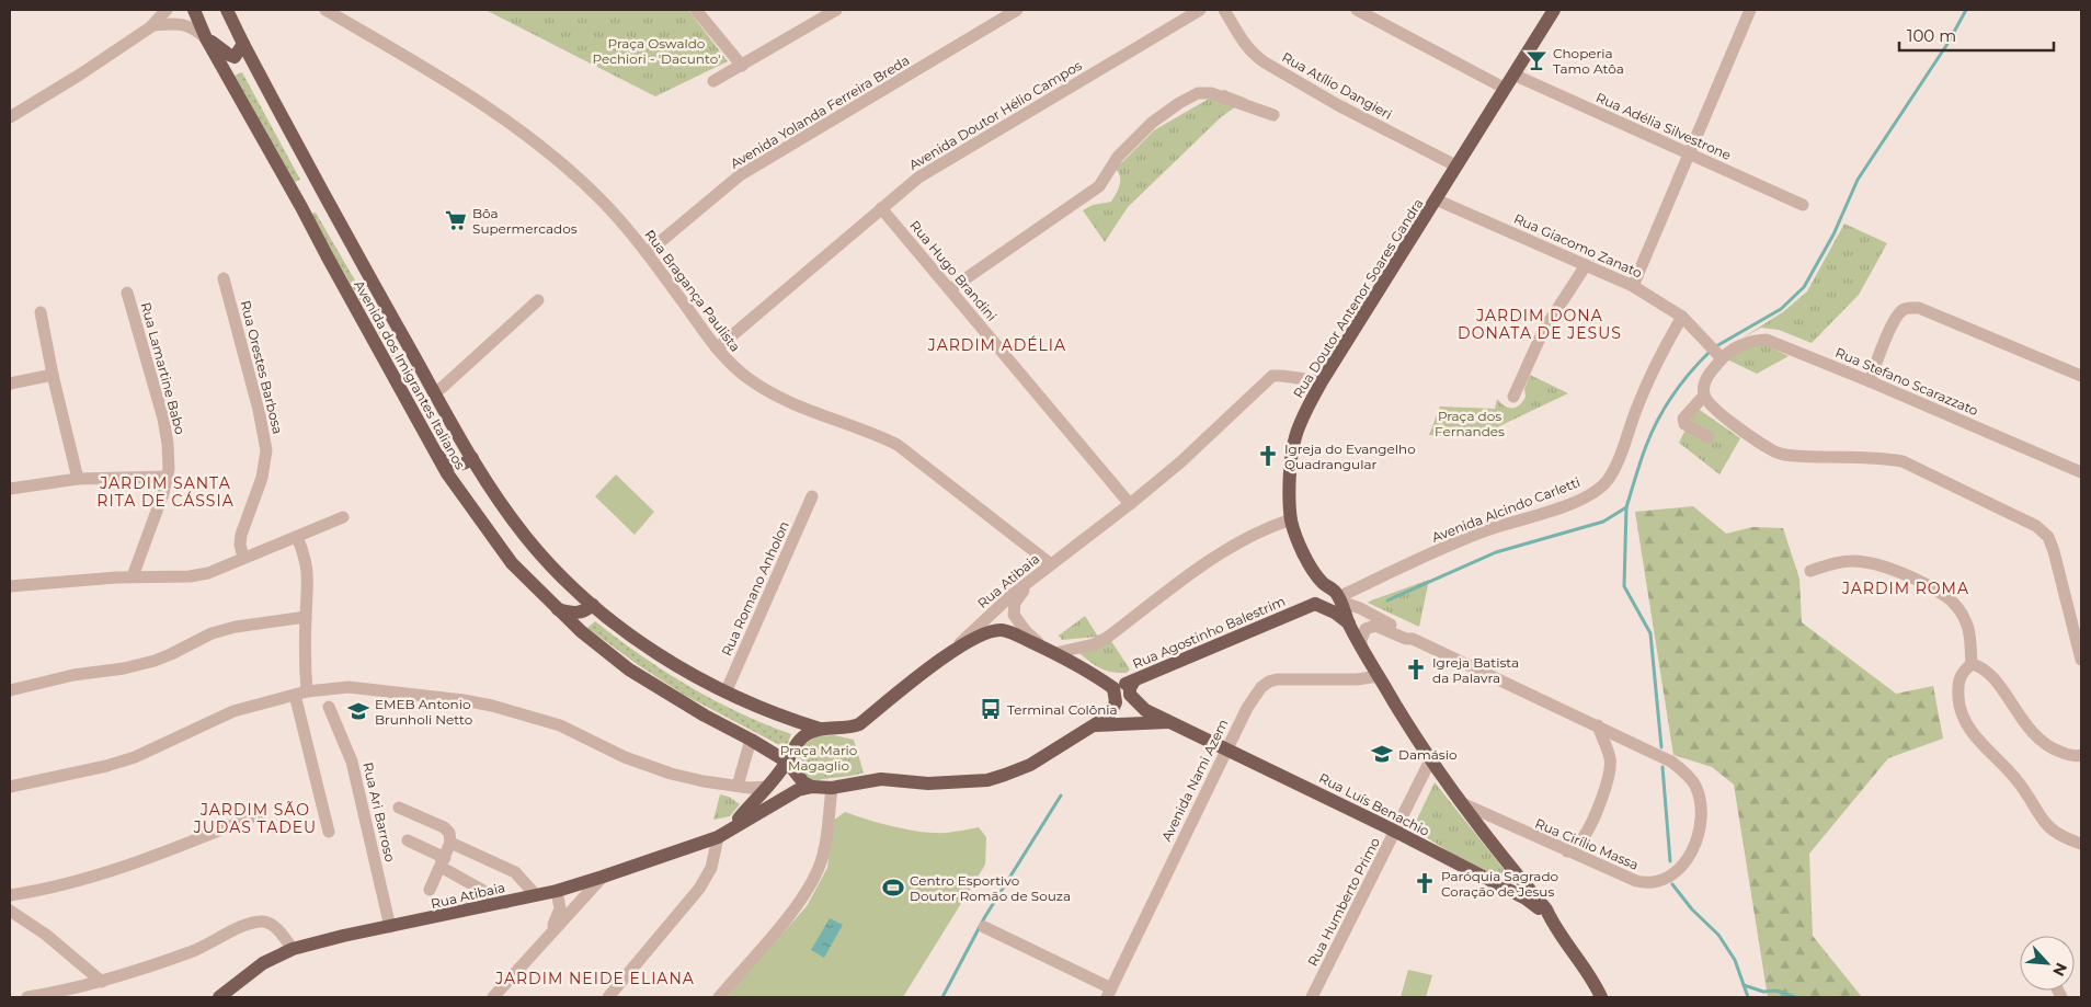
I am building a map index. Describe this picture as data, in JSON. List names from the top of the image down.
{
  "streets": {
    "main road": [
      "Rua Doutor Antenor Soares Gandra",
      "Avenida dos Imigrantes Italianos",
      "Rua Atibaia",
      "Rua Agostinho Balestrim",
      "Rua Luís Benachio"
    ],
    "street": [
      "Rua Atílio Dangieri",
      "Avenida Yolanda Ferreira Breda",
      "Avenida Doutor Hélio Campos",
      "Rua Adélia Silvestrone",
      "Rua Giacomo Zanato",
      "Rua Hugo Brandini",
      "Rua Bragança Paulista",
      "Rua Orestes Barbosa",
      "Rua Lamartine Babo",
      "Rua Stefano Scarazzato",
      "Avenida Alcindo Carletti",
      "Rua Romano Anholon",
      "Avenida Nami Azem",
      "Rua Ari Barroso",
      "Rua Cirílio Massa",
      "Rua Humberto Primo"
    ]
  },
  "crossings": [
    ["Rua Atílio Dangieri", "Rua Doutor Antenor Soares Gandra"],
    ["Avenida Yolanda Ferreira Breda", "Rua Bragança Paulista"],
    ["Avenida Doutor Hélio Campos", "Rua Hugo Brandini"],
    ["Avenida Doutor Hélio Campos", "Rua Bragança Paulista"],
    ["Rua Adélia Silvestrone", "Rua Doutor Antenor Soares Gandra"],
    ["Rua Giacomo Zanato", "Rua Doutor Antenor Soares Gandra"],
    ["Rua Giacomo Zanato", "Rua Stefano Scarazzato"],
    ["Rua Giacomo Zanato", "Avenida Alcindo Carletti"],
    ["Rua Hugo Brandini", "Rua Atibaia"],
    ["Rua Bragança Paulista", "Rua Atibaia"],
    ["Rua Doutor Antenor Soares Gandra", "Avenida Alcindo Carletti"],
    ["Rua Doutor Antenor Soares Gandra", "Rua Atibaia"],
    ["Rua Doutor Antenor Soares Gandra", "Avenida Nami Azem"],
    ["Rua Doutor Antenor Soares Gandra", "Rua Luís Benachio"],
    ["Rua Doutor Antenor Soares Gandra", "Rua Cirílio Massa"],
    ["Rua Doutor Antenor Soares Gandra", "Rua Humberto Primo"],
    ["Avenida dos Imigrantes Italianos", "Rua Atibaia"],
    ["Avenida dos Imigrantes Italianos", "Rua Romano Anholon"],
    ["Rua Atibaia", "Rua Ari Barroso"],
    ["Rua Agostinho Balestrim", "Rua Luís Benachio"],
    ["Avenida Nami Azem", "Rua Luís Benachio"],
    ["Rua Luís Benachio", "Rua Humberto Primo"]
  ],
  "districts": [
    "JARDIM DONA DONATA DE JESUS",
    "JARDIM ADÉLIA",
    "JARDIM SANTA RITA DE CÁSSIA",
    "JARDIM ROMA",
    "JARDIM SÃO JUDAS TADEU",
    "JARDIM NEIDE ELIANA"
  ],
  "parks": ["Praça Oswaldo Pechiori - 'Dacunto'", "Praça dos Fernandes", "Praça Mario Magaglio"],
  "places": {
    "bar": ["Choperia Tamo Atôa"],
    "supermarket": ["Bôa Supermercados"],
    "church": ["Igreja do Evangelho Quadrangular", "Igreja Batista da Palavra", "Paróquia Sagrado Coração de Jesus"],
    "bus stop": ["Terminal Colônia"],
    "school or university": ["EMEB Antonio Brunholi Netto", "Damásio"],
    "sports": ["Centro Esportivo Doutor Romão de Souza"]
  },
  "scale_bar": "100 m",
  "north": "bottom right"
}
